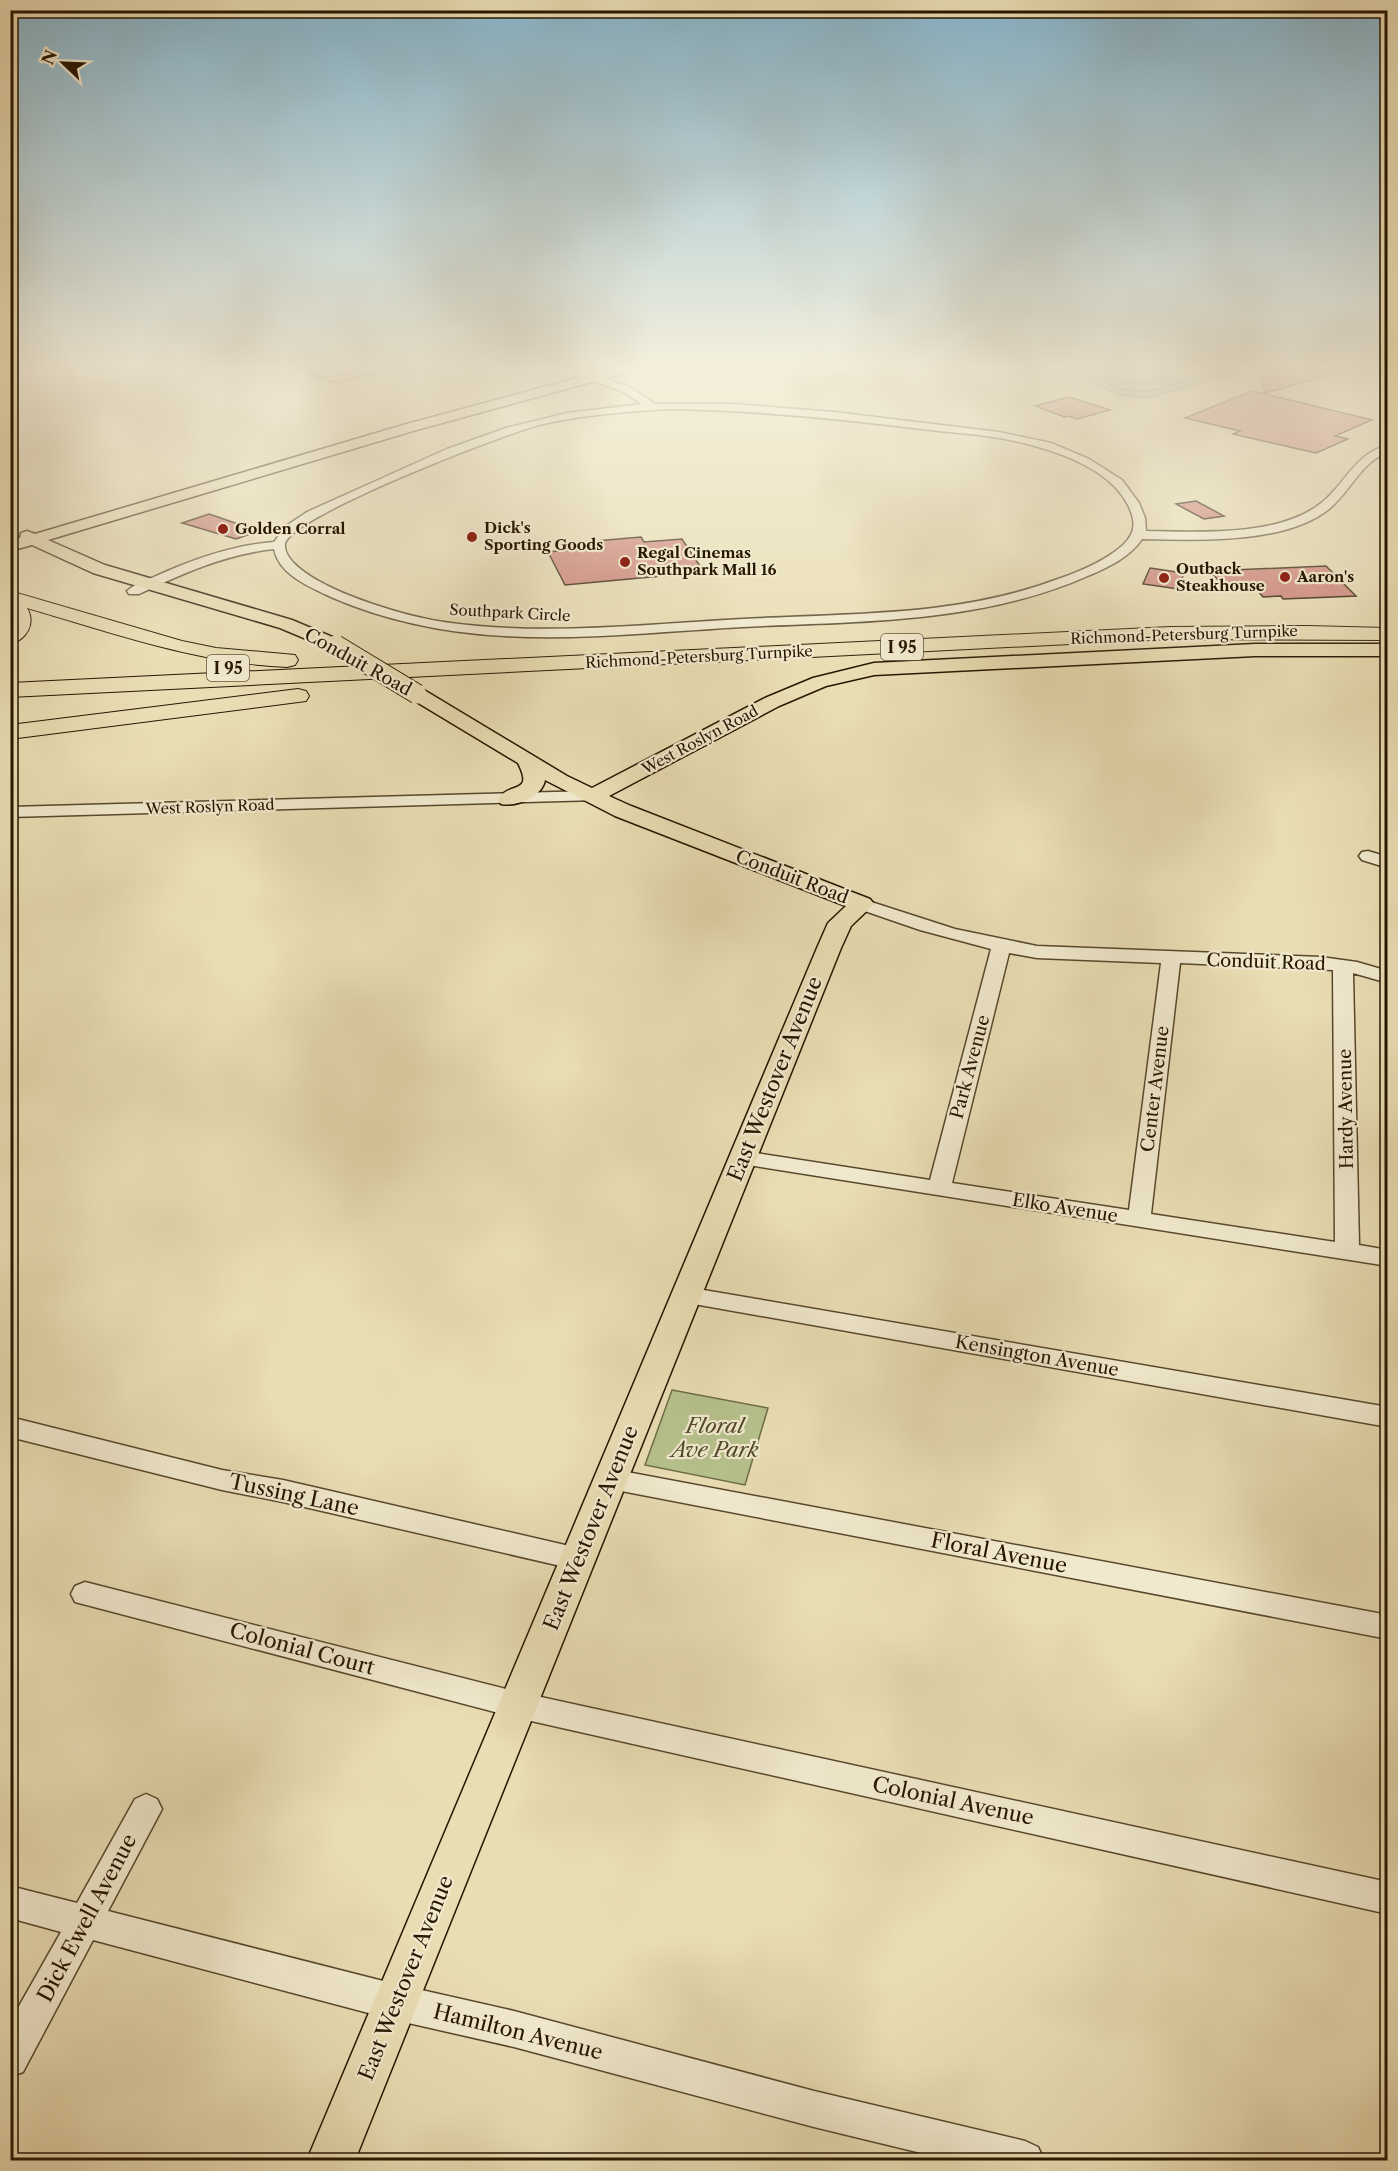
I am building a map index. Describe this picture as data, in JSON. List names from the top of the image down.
{
  "streets": {
    "highway": ["Richmond-Petersburg Turnpike", "I 95"],
    "main road": ["Conduit Road", "West Roslyn Road", "East Westover Avenue"],
    "street": [
      "Southpark Circle",
      "Park Avenue",
      "Center Avenue",
      "Hardy Avenue",
      "Elko Avenue",
      "Kensington Avenue",
      "Tussing Lane",
      "Floral Avenue",
      "Colonial Court",
      "Colonial Avenue",
      "Dick Ewell Avenue",
      "Hamilton Avenue"
    ]
  },
  "crossings": [
    ["Conduit Road", "West Roslyn Road"],
    ["Conduit Road", "Park Avenue"],
    ["Conduit Road", "East Westover Avenue"],
    ["Conduit Road", "Center Avenue"],
    ["Conduit Road", "Hardy Avenue"],
    ["Park Avenue", "Elko Avenue"],
    ["East Westover Avenue", "Elko Avenue"],
    ["East Westover Avenue", "Kensington Avenue"],
    ["East Westover Avenue", "Tussing Lane"],
    ["East Westover Avenue", "Floral Avenue"],
    ["East Westover Avenue", "Colonial Court"],
    ["East Westover Avenue", "Colonial Avenue"],
    ["East Westover Avenue", "Hamilton Avenue"],
    ["Center Avenue", "Elko Avenue"],
    ["Hardy Avenue", "Elko Avenue"],
    ["Colonial Court", "Colonial Avenue"],
    ["Dick Ewell Avenue", "Hamilton Avenue"]
  ],
  "parks": ["Floral Ave Park"],
  "places": [
    "Golden Corral",
    "Dick's Sporting Goods",
    "Regal Cinemas Southpark Mall 16",
    "Aaron's",
    "Outback Steakhouse"
  ],
  "north": "top left"
}
